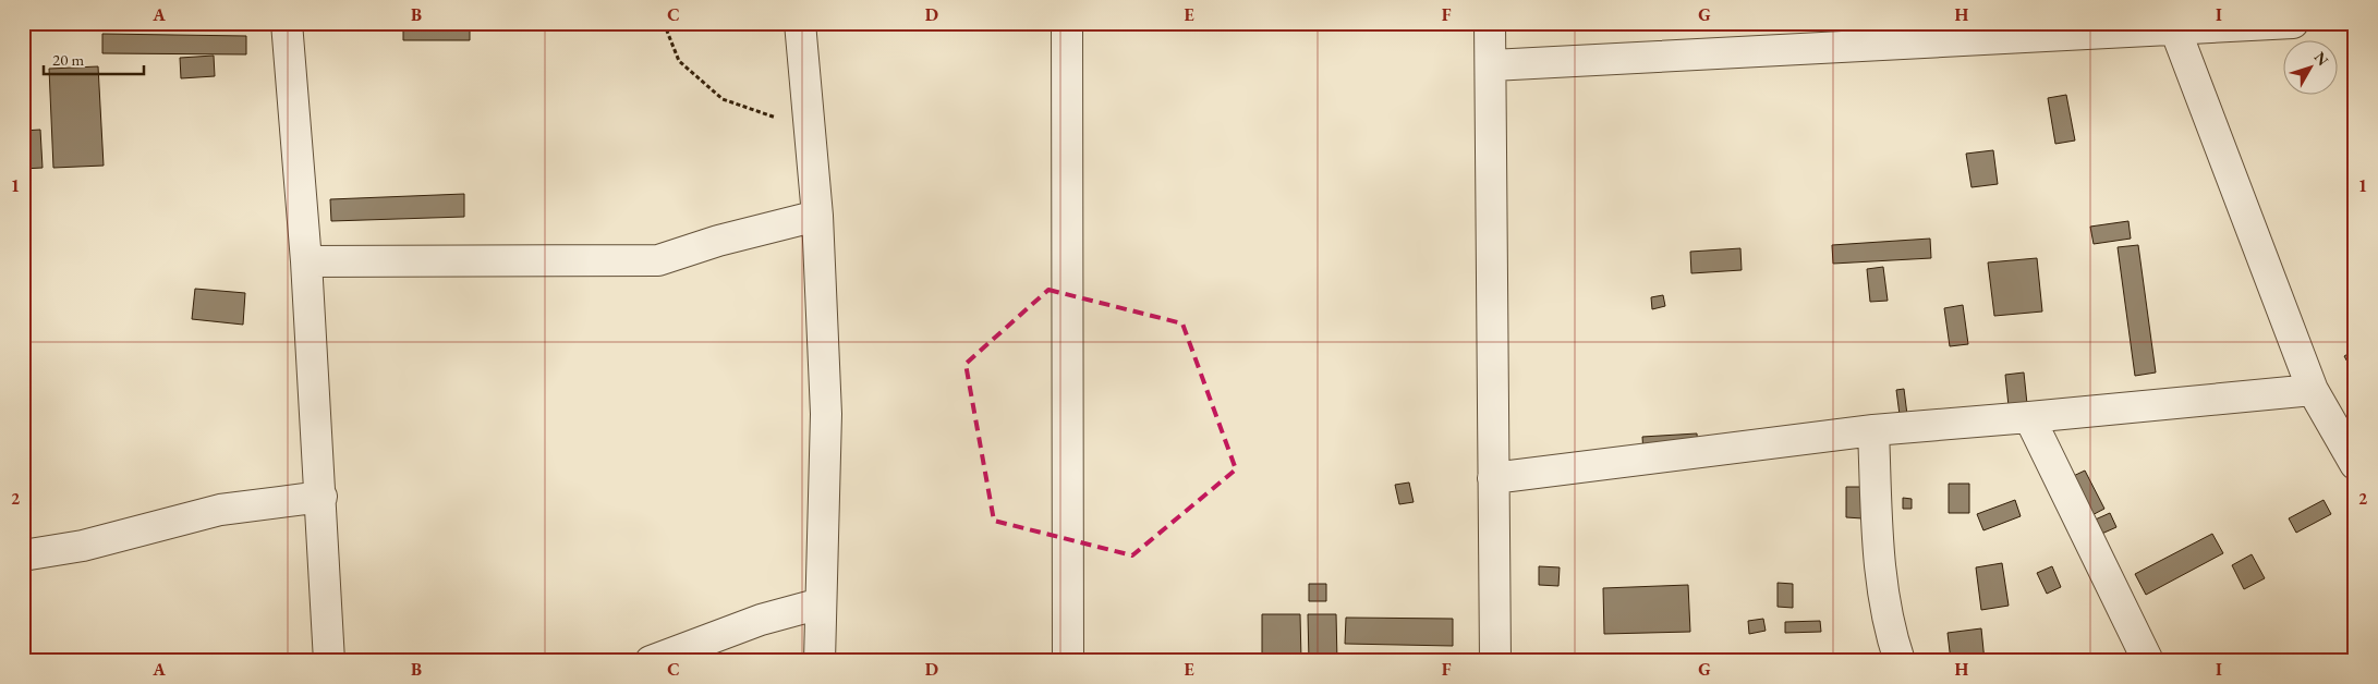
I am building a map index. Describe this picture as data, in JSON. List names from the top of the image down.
{
  "scale_bar": "20 m",
  "north": "top right",
  "grid": {
    "columns": [
      "A",
      "B",
      "C",
      "D",
      "E",
      "F",
      "G",
      "H",
      "I"
    ],
    "rows": ["1", "2"]
  }
}
